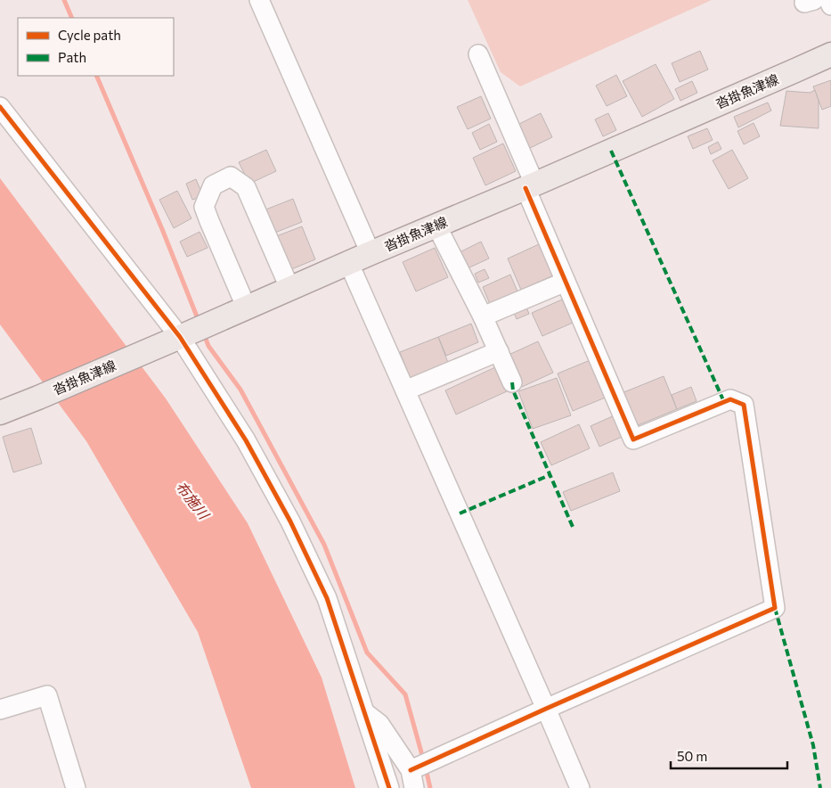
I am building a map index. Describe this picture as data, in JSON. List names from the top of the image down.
{
  "streets": {
    "main road": ["沓掛魚津線"]
  },
  "water": ["布施川"],
  "legend": ["Cycle path", "Path"],
  "scale_bar": "50 m"
}
